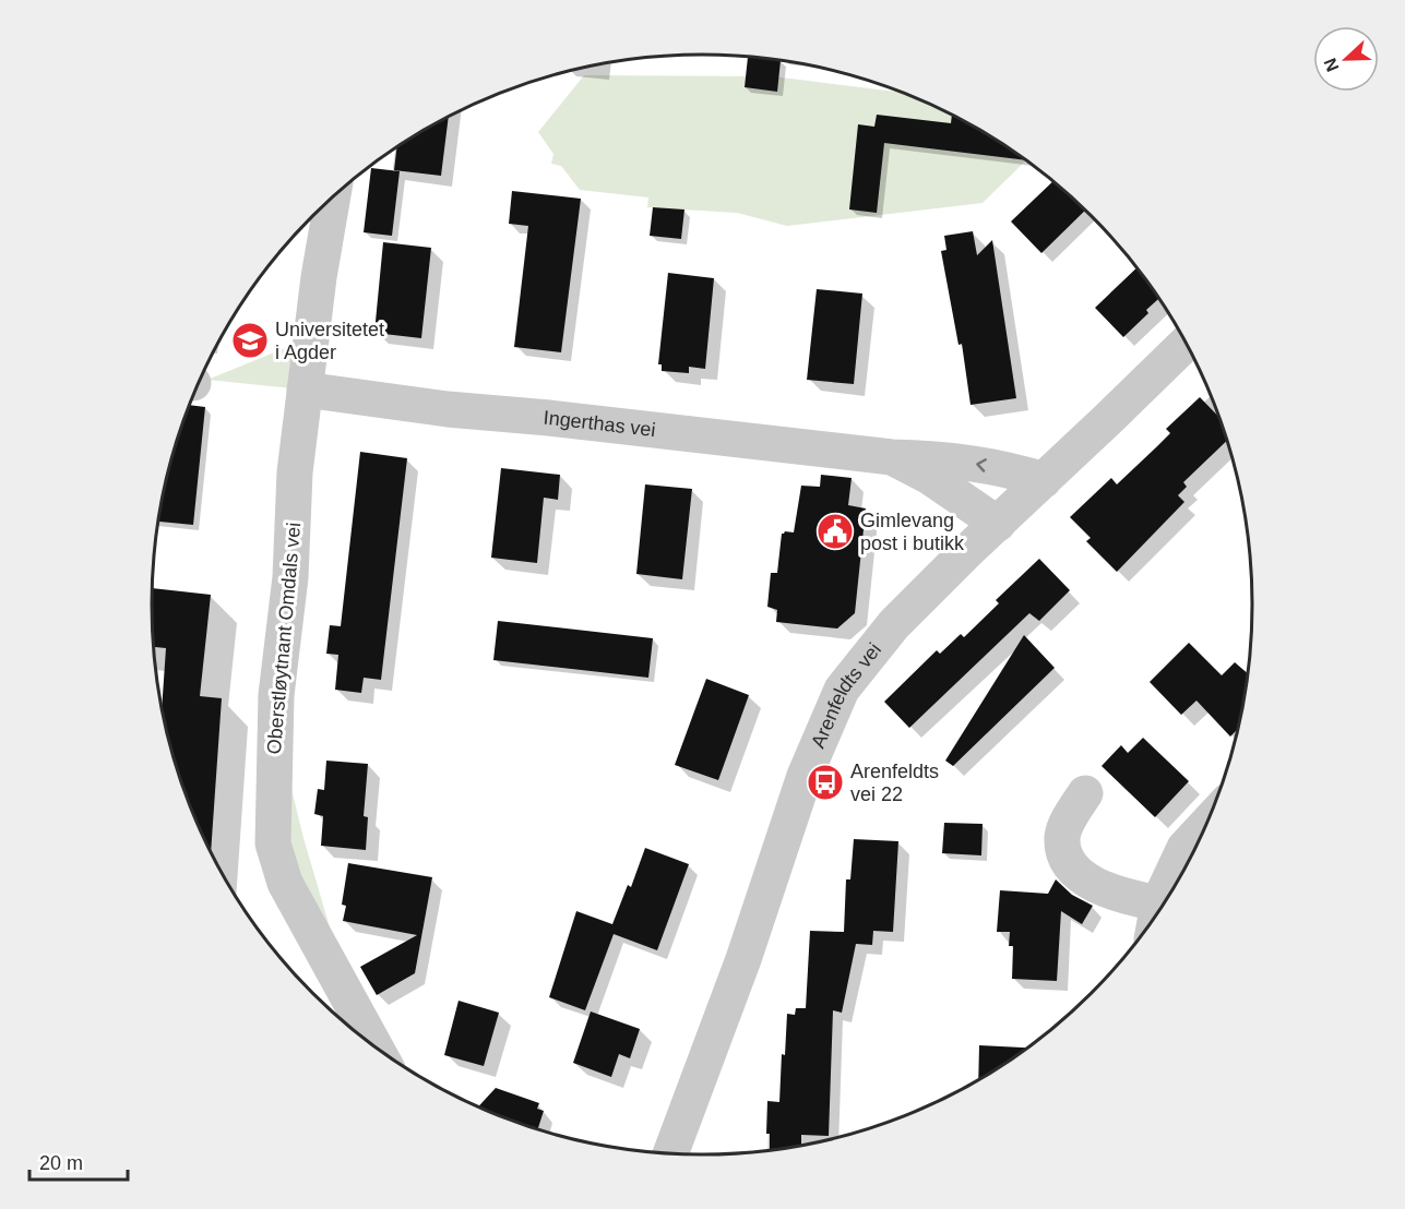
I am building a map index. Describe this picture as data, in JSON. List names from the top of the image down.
{
  "streets": {
    "street": ["Ingerthas vei", "Oberstløytnant Omdals vei", "Arenfeldts vei"]
  },
  "crossings": [
    ["Ingerthas vei", "Oberstløytnant Omdals vei"],
    ["Ingerthas vei", "Arenfeldts vei"]
  ],
  "places": {
    "school or university": ["Universitetet i Agder"],
    "public building": ["Gimlevang post i butikk"],
    "bus stop": ["Arenfeldts vei 22"]
  },
  "scale_bar": "20 m",
  "north": "left"
}
